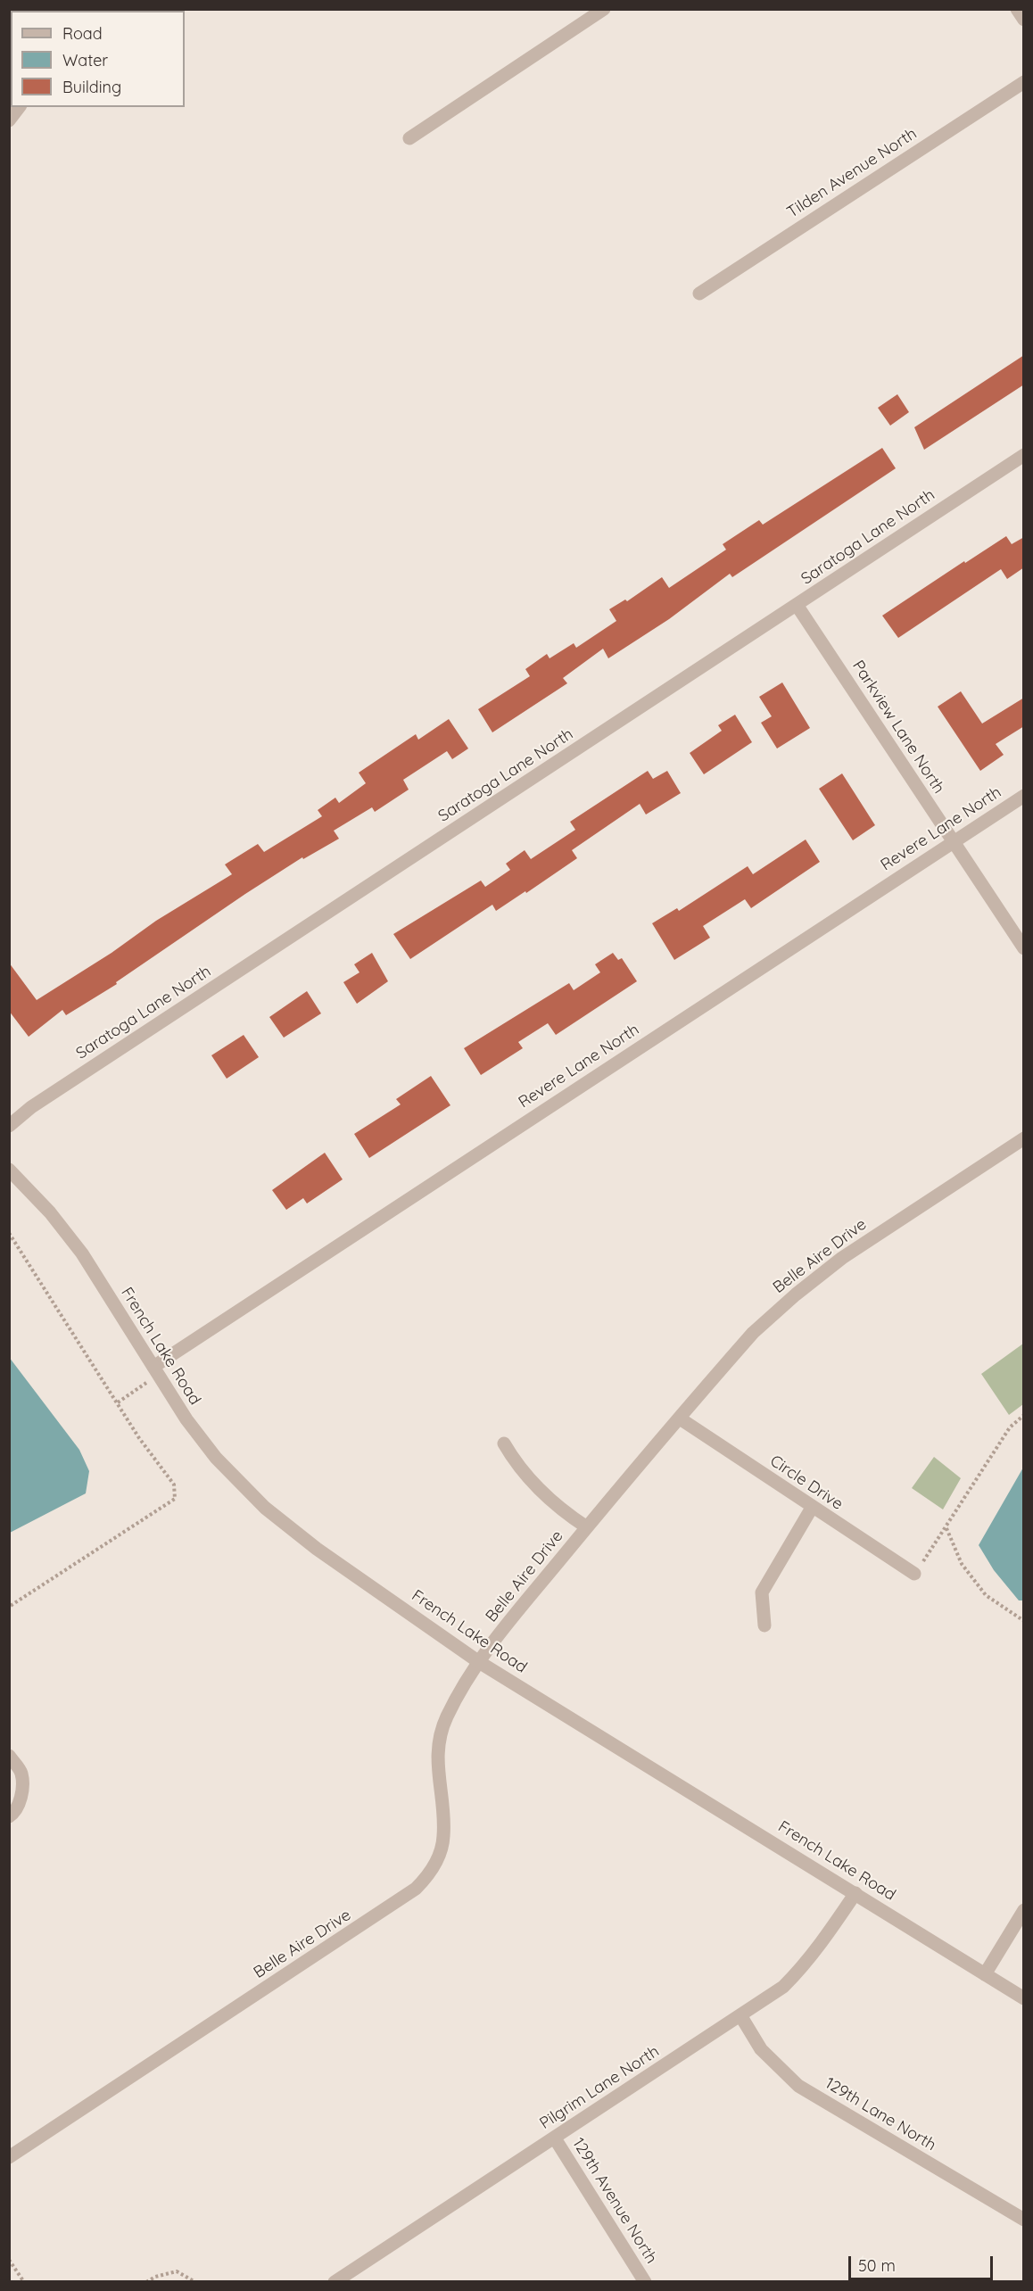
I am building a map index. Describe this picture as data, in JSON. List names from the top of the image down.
{
  "streets": {
    "street": [
      "Tilden Avenue North",
      "Saratoga Lane North",
      "Parkview Lane North",
      "Revere Lane North",
      "Belle Aire Drive",
      "French Lake Road",
      "Circle Drive",
      "Pilgrim Lane North",
      "129th Lane North",
      "129th Avenue North"
    ]
  },
  "crossings": [
    ["Saratoga Lane North", "Parkview Lane North"],
    ["Parkview Lane North", "Revere Lane North"],
    ["Revere Lane North", "French Lake Road"],
    ["Belle Aire Drive", "French Lake Road"],
    ["Belle Aire Drive", "Circle Drive"],
    ["French Lake Road", "Pilgrim Lane North"],
    ["Pilgrim Lane North", "129th Lane North"],
    ["Pilgrim Lane North", "129th Avenue North"]
  ],
  "legend": ["Road", "Water", "Building"],
  "scale_bar": "50 m"
}
